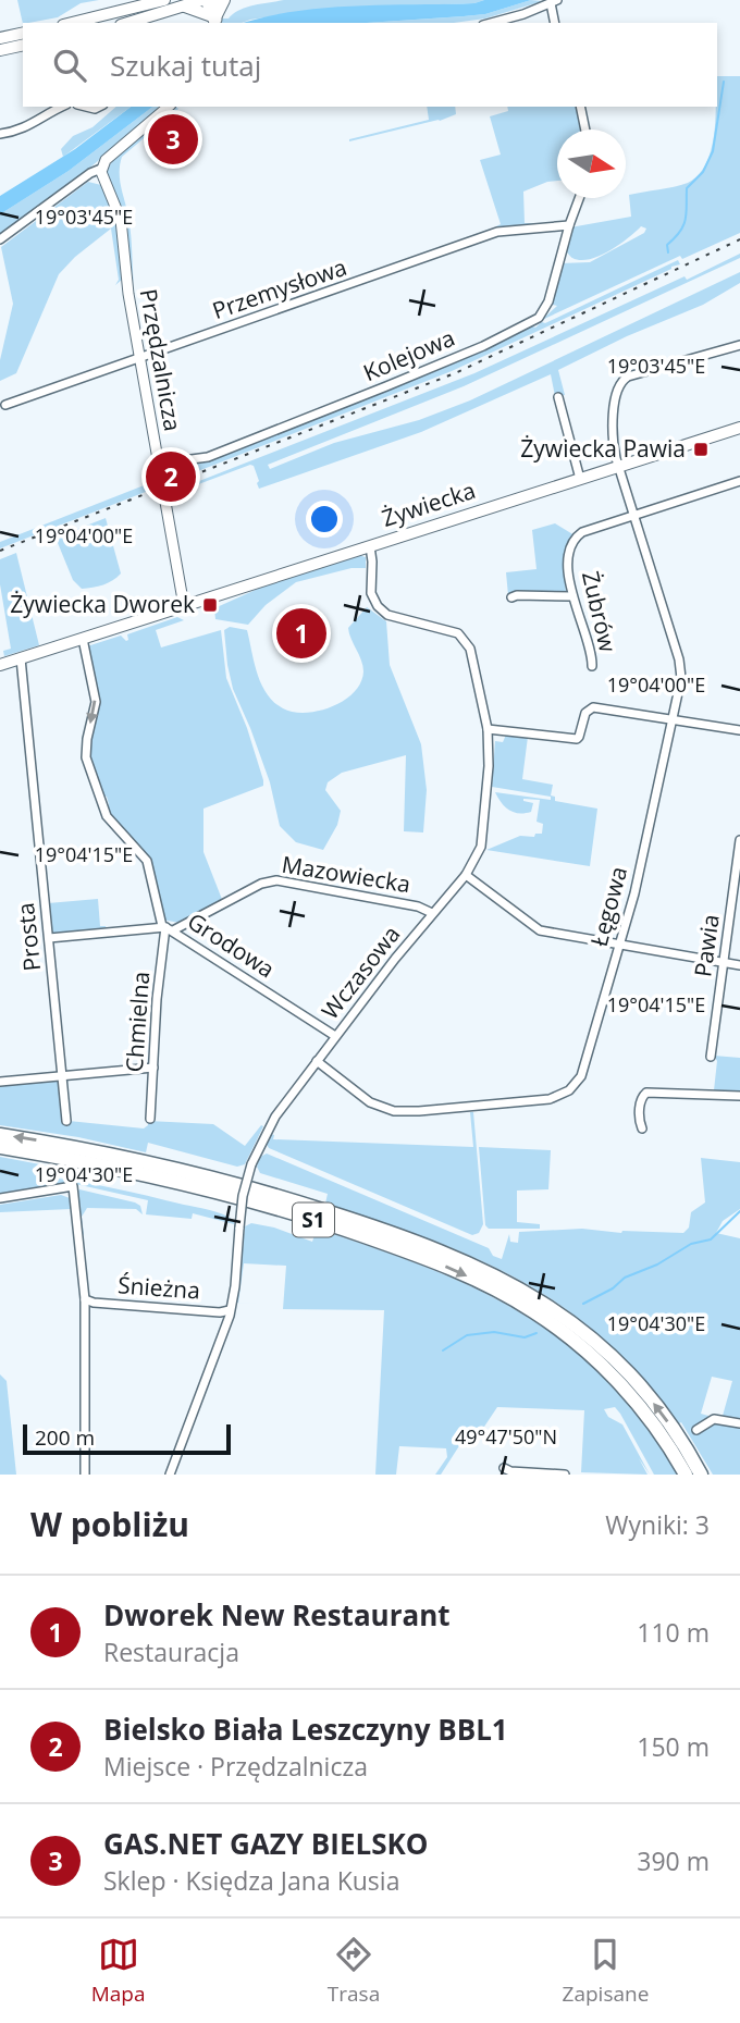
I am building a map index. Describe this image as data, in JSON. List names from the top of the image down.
{
  "streets": {
    "highway": ["S1"],
    "main road": ["Żywiecka"],
    "street": [
      "Przemysłowa",
      "Kolejowa",
      "Przędzalnicza",
      "Żubrów",
      "Mazowiecka",
      "Łęgowa",
      "Prosta",
      "Grodowa",
      "Pawia",
      "Wczasowa",
      "Chmielna",
      "Śnieżna"
    ]
  },
  "crossings": [
    ["Przemysłowa", "Kolejowa"],
    ["Przemysłowa", "Przędzalnicza"],
    ["Kolejowa", "Przędzalnicza"],
    ["Przędzalnicza", "Żywiecka"],
    ["Żywiecka", "Łęgowa"],
    ["Żywiecka", "Prosta"],
    ["Żywiecka", "Wczasowa"],
    ["Żywiecka", "Chmielna"],
    ["Żubrów", "Łęgowa"],
    ["Mazowiecka", "Grodowa"],
    ["Mazowiecka", "Wczasowa"],
    ["Mazowiecka", "Chmielna"],
    ["Łęgowa", "Wczasowa"],
    ["Prosta", "Grodowa"],
    ["Grodowa", "Wczasowa"],
    ["Grodowa", "Chmielna"],
    ["Wczasowa", "Śnieżna"]
  ],
  "one_way": ["Chmielna"],
  "places": {
    "transit": ["Żywiecka Pawia", "Żywiecka Dworek"]
  },
  "scale_bar": "200 m",
  "north": "right",
  "page": {
    "search": "Szukaj tutaj",
    "pins": ["3", "2", "1"],
    "scale": "200 m",
    "heading": ["W pobliżu", "Wyniki: 3"],
    "list": [
      {
        "mark": "1",
        "name": "Dworek New Restaurant",
        "note": "Restauracja",
        "value": "110 m"
      },
      {
        "mark": "2",
        "name": "Bielsko Biała Leszczyny BBL1",
        "note": "Miejsce · Przędzalnicza",
        "value": "150 m"
      },
      {
        "mark": "3",
        "name": "GAS.NET GAZY BIELSKO",
        "note": "Sklep · Księdza Jana Kusia",
        "value": "390 m"
      }
    ],
    "nav": ["Mapa", "Trasa", "Zapisane"]
  },
  "coordinates": [
    "19°03'45\"E",
    "19°04'00\"E",
    "19°04'15\"E",
    "19°04'30\"E",
    "49°47'50\"N"
  ]
}
